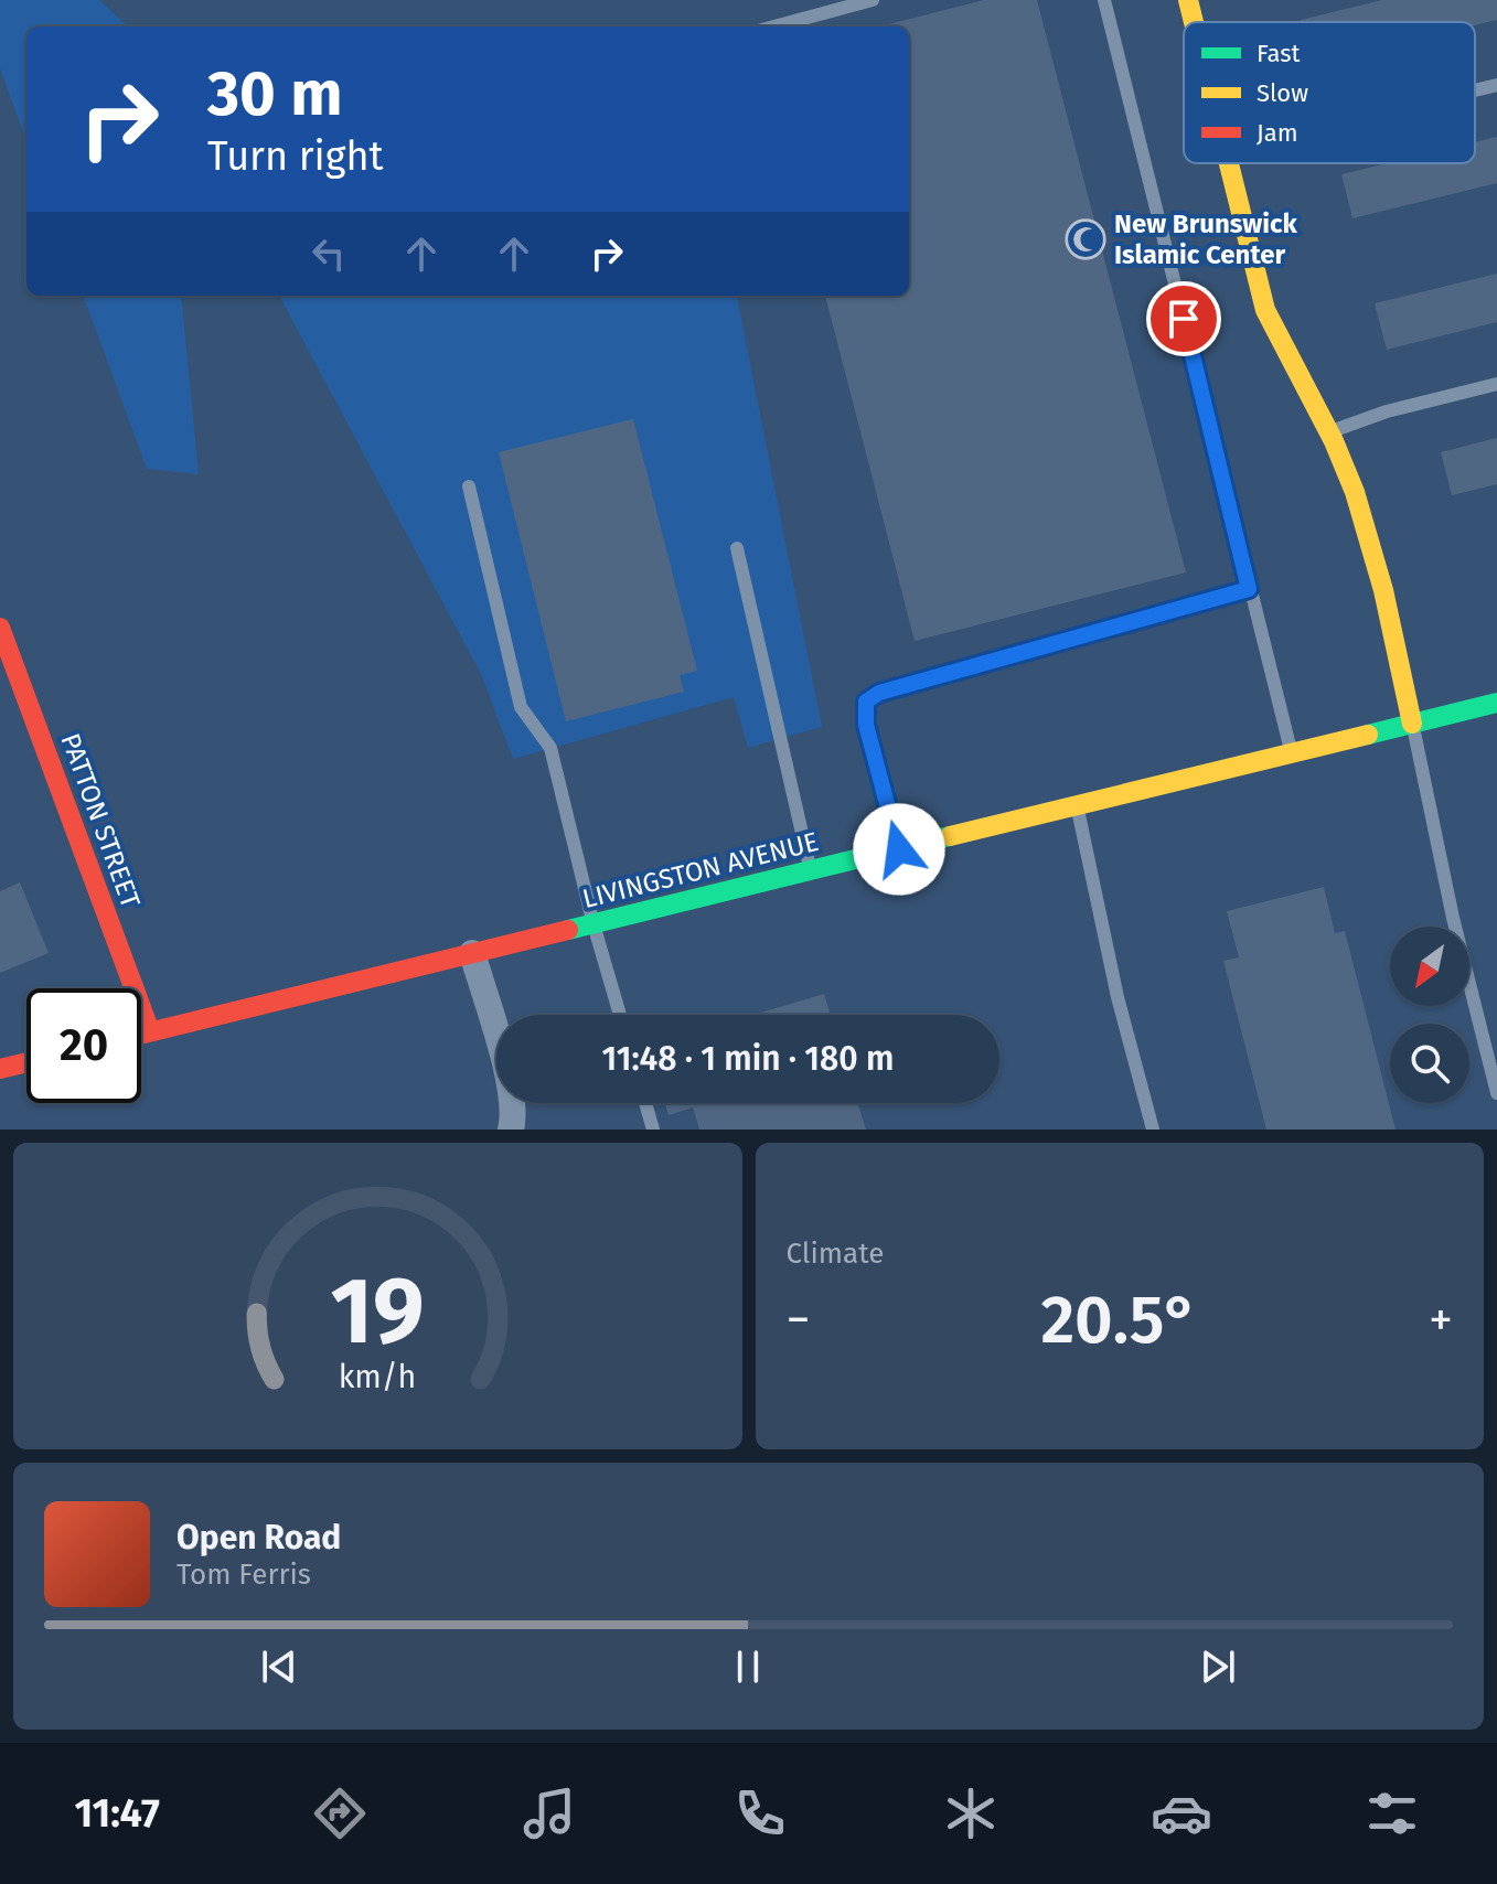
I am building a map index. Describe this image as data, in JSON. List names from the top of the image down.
{
  "streets": {
    "main road": ["PATTON STREET", "LIVINGSTON AVENUE"]
  },
  "crossings": [
    ["PATTON STREET", "LIVINGSTON AVENUE"]
  ],
  "places": {
    "mosque": ["New Brunswick Islamic Center"]
  },
  "legend": ["Fast", "Slow", "Jam"],
  "north": "bottom left",
  "page": {
    "turn": ["30 m", "Turn right"],
    "limit": "20",
    "trip": "11:48 · 1 min · 180 m",
    "tile": "Climate",
    "heat": ["−", "20.5°", "+"],
    "song": ["Open Road", "Tom Ferris"],
    "tabs": "11:47",
    "gauge": ["19", "km/h"]
  }
}
